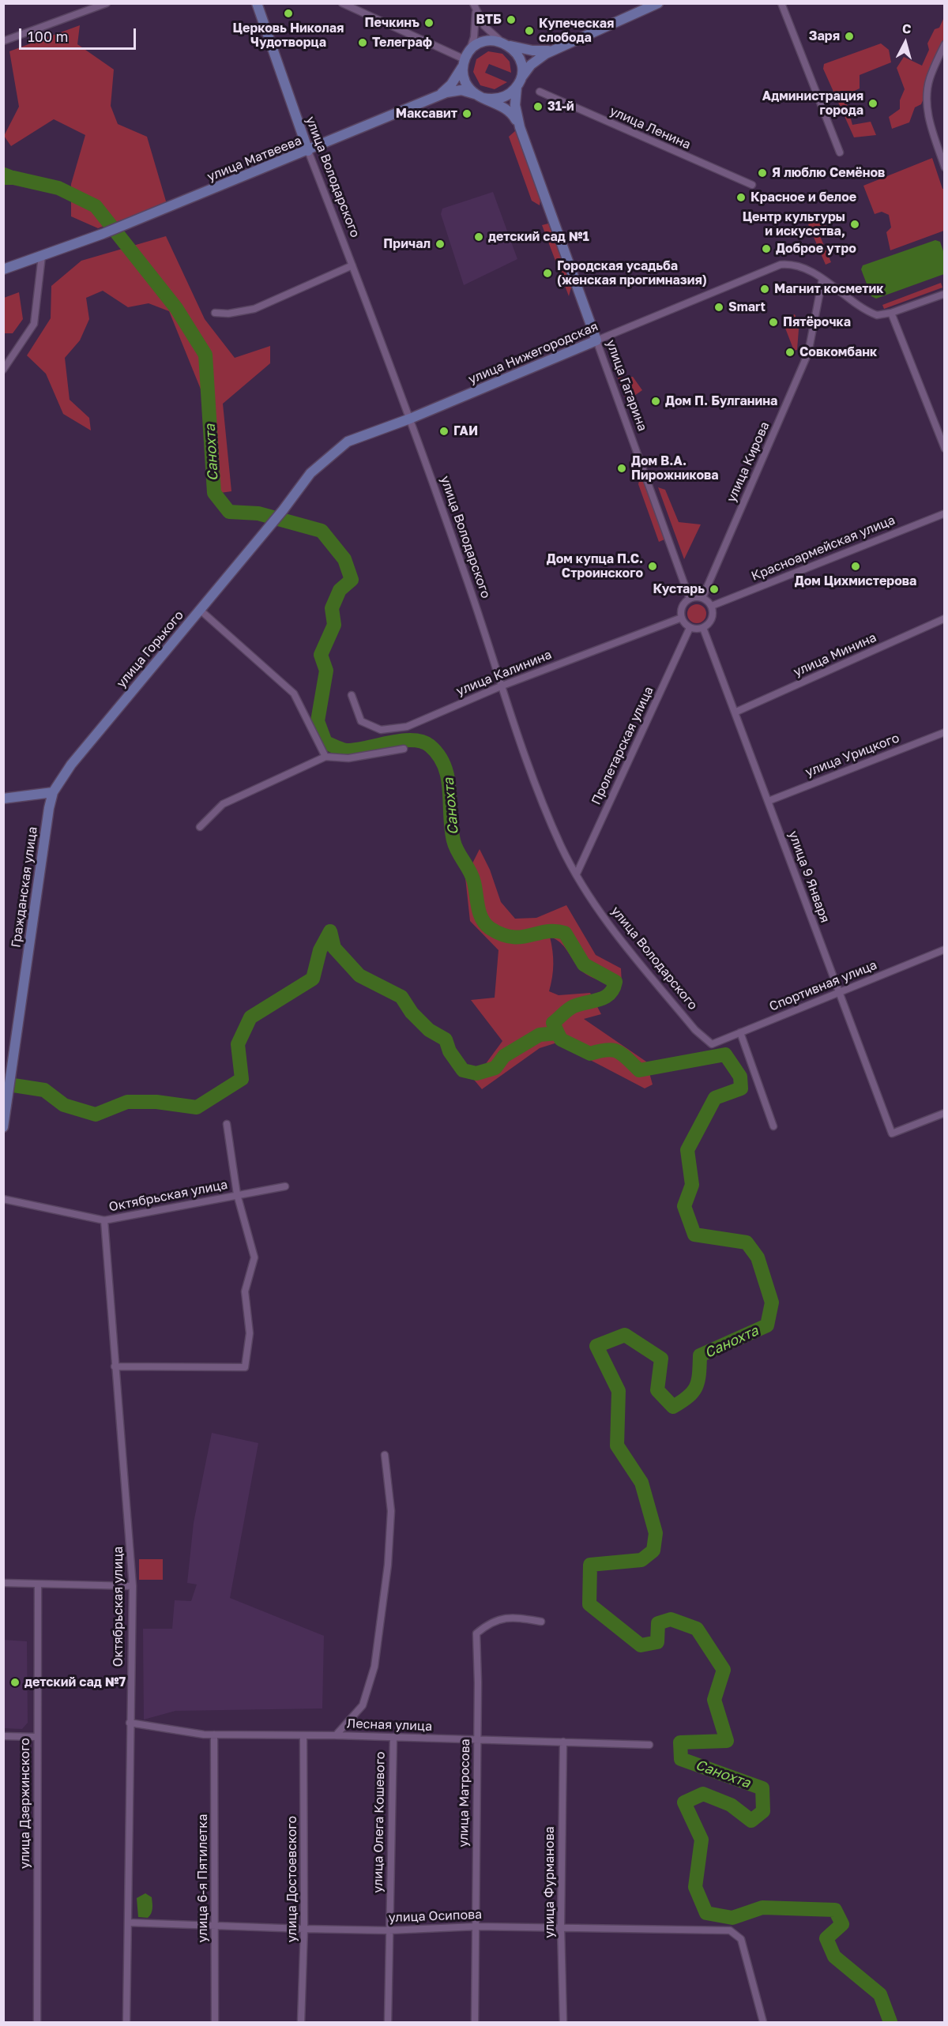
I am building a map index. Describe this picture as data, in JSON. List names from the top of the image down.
{
  "streets": {
    "street": [
      "улица Ленина",
      "улица Матвеева",
      "улица Володарского",
      "улица Нижегородская",
      "улица Гагарина",
      "улица Кирова",
      "Красноармейская улица",
      "улица Горького",
      "улица Минина",
      "улица Калинина",
      "Пролетарская улица",
      "улица Урицкого",
      "улица 9 Января",
      "Гражданская улица",
      "Спортивная улица",
      "Октябрьская улица",
      "Лесная улица",
      "улица Матросова",
      "улица Дзержинского",
      "улица Олега Кошевого",
      "улица 6-я Пятилетка",
      "улица Достоевского",
      "улица Фурманова",
      "улица Осипова"
    ]
  },
  "crossings": [
    ["улица Матвеева", "улица Володарского"],
    ["улица Володарского", "улица Нижегородская"],
    ["улица Володарского", "улица Калинина"],
    ["улица Володарского", "Пролетарская улица"],
    ["улица Володарского", "Спортивная улица"],
    ["улица Нижегородская", "улица Гагарина"],
    ["улица Нижегородская", "улица Кирова"],
    ["улица Нижегородская", "улица Горького"],
    ["улица Гагарина", "улица Кирова"],
    ["улица Гагарина", "Красноармейская улица"],
    ["улица Гагарина", "улица Калинина"],
    ["улица Гагарина", "Пролетарская улица"],
    ["улица Гагарина", "улица 9 Января"],
    ["улица Кирова", "Красноармейская улица"],
    ["улица Кирова", "улица Калинина"],
    ["улица Кирова", "Пролетарская улица"],
    ["улица Кирова", "улица 9 Января"],
    ["Красноармейская улица", "улица Калинина"],
    ["Красноармейская улица", "Пролетарская улица"],
    ["Красноармейская улица", "улица 9 Января"],
    ["улица Горького", "Гражданская улица"],
    ["улица Минина", "улица 9 Января"],
    ["улица Калинина", "Пролетарская улица"],
    ["улица Калинина", "улица 9 Января"],
    ["Пролетарская улица", "улица 9 Января"],
    ["улица Урицкого", "улица 9 Января"],
    ["улица 9 Января", "Спортивная улица"],
    ["Октябрьская улица", "Лесная улица"],
    ["Октябрьская улица", "улица Осипова"],
    ["Лесная улица", "улица Матросова"],
    ["Лесная улица", "улица Олега Кошевого"],
    ["Лесная улица", "улица 6-я Пятилетка"],
    ["Лесная улица", "улица Достоевского"],
    ["Лесная улица", "улица Фурманова"],
    ["улица Матросова", "улица Осипова"],
    ["улица Олега Кошевого", "улица Осипова"],
    ["улица 6-я Пятилетка", "улица Осипова"],
    ["улица Достоевского", "улица Осипова"],
    ["улица Фурманова", "улица Осипова"]
  ],
  "water": ["Санохта"],
  "places": [
    "Церковь Николая Чудотворца",
    "ВТБ",
    "Печкинъ",
    "Купеческая слобода",
    "Заря",
    "Телеграф",
    "Администрация города",
    "31-й",
    "Максавит",
    "Я люблю Семёнов",
    "Красное и белое",
    "Центр культуры и искусства,",
    "детский сад №1",
    "Причал",
    "Доброе утро",
    "Городская усадьба (женская прогимназия)",
    "Магнит косметик",
    "Smart",
    "Пятёрочка",
    "Совкомбанк",
    "Дом П. Булганина",
    "ГАИ",
    "Дом В.А. Пирожникова",
    "Дом купца П.С. Строинского",
    "Дом Цихмистерова",
    "Кустарь",
    "детский сад №7"
  ],
  "scale_bar": "100 m",
  "north": "top"
}
